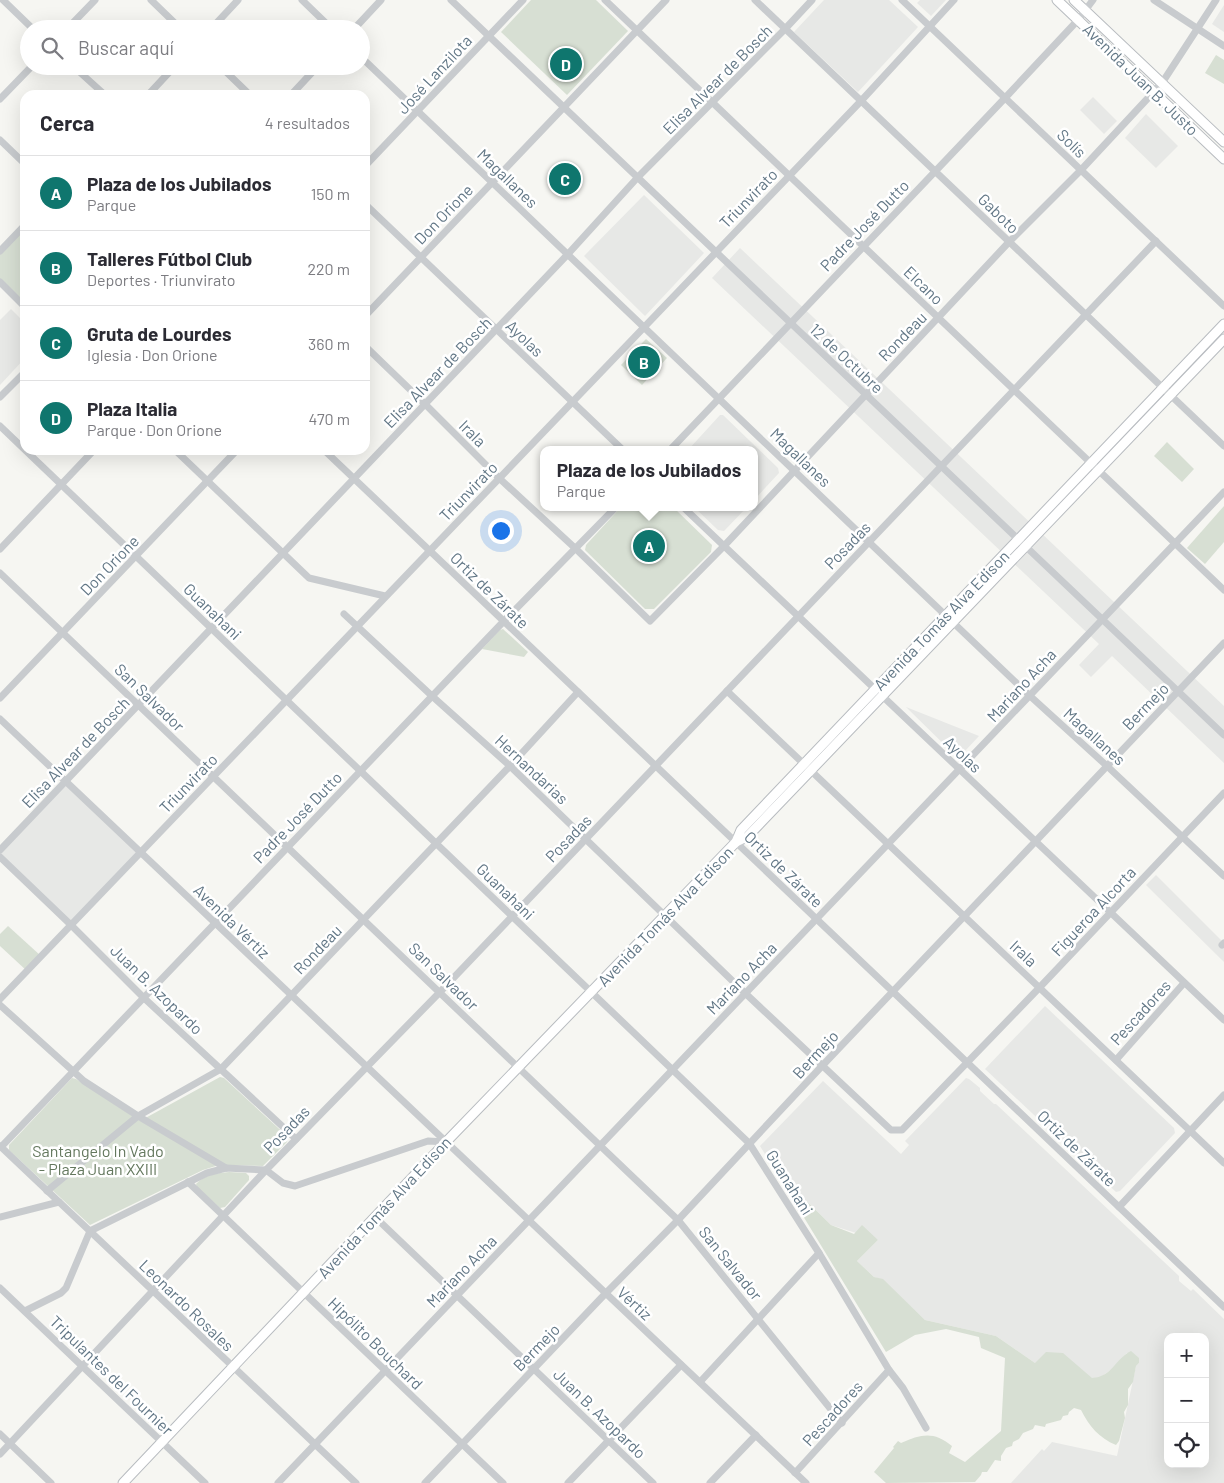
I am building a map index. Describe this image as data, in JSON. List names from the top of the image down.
{
  "streets": {
    "main road": ["Avenida Juan B. Justo", "Avenida Tomás Alva Edison"],
    "street": [
      "José Lanzilota",
      "Elisa Alvear de Bosch",
      "Solís",
      "Magallanes",
      "Triunvirato",
      "Gaboto",
      "Don Orione",
      "Padre José Dutto",
      "Elcano",
      "Rondeau",
      "Ayolas",
      "12 de Octubre",
      "Irala",
      "Posadas",
      "Ortiz de Zárate",
      "Guanahani",
      "Mariano Acha",
      "San Salvador",
      "Bermejo",
      "Hernandarias",
      "Figueroa Alcorta",
      "Avenida Vértiz",
      "Juan B. Azopardo",
      "Pescadores",
      "Vértiz",
      "Leonardo Rosales",
      "Hipólito Bouchard",
      "Tripulantes del Fournier"
    ]
  },
  "crossings": [
    ["José Lanzilota", "Magallanes"],
    ["José Lanzilota", "12 de Octubre"],
    ["Elisa Alvear de Bosch", "Magallanes"],
    ["Elisa Alvear de Bosch", "Gaboto"],
    ["Elisa Alvear de Bosch", "Elcano"],
    ["Elisa Alvear de Bosch", "Ayolas"],
    ["Elisa Alvear de Bosch", "12 de Octubre"],
    ["Elisa Alvear de Bosch", "Irala"],
    ["Elisa Alvear de Bosch", "Ortiz de Zárate"],
    ["Elisa Alvear de Bosch", "Guanahani"],
    ["Elisa Alvear de Bosch", "San Salvador"],
    ["Elisa Alvear de Bosch", "Avenida Vértiz"],
    ["Avenida Juan B. Justo", "Padre José Dutto"],
    ["Avenida Juan B. Justo", "Rondeau"],
    ["Solís", "Triunvirato"],
    ["Solís", "Padre José Dutto"],
    ["Solís", "Rondeau"],
    ["Solís", "Posadas"],
    ["Magallanes", "Triunvirato"],
    ["Magallanes", "Don Orione"],
    ["Magallanes", "Padre José Dutto"],
    ["Magallanes", "Rondeau"],
    ["Magallanes", "Posadas"],
    ["Magallanes", "Avenida Tomás Alva Edison"],
    ["Magallanes", "Mariano Acha"],
    ["Magallanes", "Bermejo"],
    ["Magallanes", "Figueroa Alcorta"],
    ["Triunvirato", "Gaboto"],
    ["Triunvirato", "Elcano"],
    ["Triunvirato", "Ayolas"],
    ["Triunvirato", "12 de Octubre"],
    ["Triunvirato", "Irala"],
    ["Triunvirato", "Ortiz de Zárate"],
    ["Triunvirato", "Guanahani"],
    ["Triunvirato", "San Salvador"],
    ["Triunvirato", "Hernandarias"],
    ["Triunvirato", "Avenida Vértiz"],
    ["Triunvirato", "Juan B. Azopardo"],
    ["Gaboto", "Padre José Dutto"],
    ["Gaboto", "Rondeau"],
    ["Gaboto", "Posadas"],
    ["Gaboto", "Avenida Tomás Alva Edison"],
    ["Don Orione", "Elcano"],
    ["Don Orione", "Ayolas"],
    ["Don Orione", "12 de Octubre"],
    ["Don Orione", "Guanahani"],
    ["Don Orione", "San Salvador"],
    ["Padre José Dutto", "Elcano"],
    ["Padre José Dutto", "12 de Octubre"],
    ["Padre José Dutto", "Irala"],
    ["Padre José Dutto", "Ortiz de Zárate"],
    ["Padre José Dutto", "Guanahani"],
    ["Padre José Dutto", "San Salvador"],
    ["Padre José Dutto", "Hernandarias"],
    ["Padre José Dutto", "Avenida Vértiz"],
    ["Padre José Dutto", "Juan B. Azopardo"],
    ["Padre José Dutto", "Leonardo Rosales"],
    ["Elcano", "Rondeau"],
    ["Elcano", "Posadas"],
    ["Elcano", "Avenida Tomás Alva Edison"],
    ["Elcano", "Mariano Acha"],
    ["Rondeau", "Ayolas"],
    ["Rondeau", "12 de Octubre"],
    ["Rondeau", "Irala"],
    ["Rondeau", "Ortiz de Zárate"],
    ["Rondeau", "Guanahani"],
    ["Rondeau", "San Salvador"],
    ["Rondeau", "Hernandarias"],
    ["Rondeau", "Avenida Vértiz"],
    ["Rondeau", "Juan B. Azopardo"],
    ["Rondeau", "Leonardo Rosales"],
    ["Ayolas", "Posadas"],
    ["Ayolas", "Avenida Tomás Alva Edison"],
    ["Ayolas", "Mariano Acha"],
    ["Ayolas", "Bermejo"],
    ["Ayolas", "Figueroa Alcorta"],
    ["Ayolas", "Pescadores"],
    ["12 de Octubre", "Posadas"],
    ["12 de Octubre", "Avenida Tomás Alva Edison"],
    ["12 de Octubre", "Mariano Acha"],
    ["12 de Octubre", "Bermejo"],
    ["Irala", "Posadas"],
    ["Irala", "Avenida Tomás Alva Edison"],
    ["Irala", "Mariano Acha"],
    ["Irala", "Bermejo"],
    ["Irala", "Figueroa Alcorta"],
    ["Irala", "Pescadores"],
    ["Posadas", "Ortiz de Zárate"],
    ["Posadas", "Guanahani"],
    ["Posadas", "San Salvador"],
    ["Posadas", "Hernandarias"],
    ["Posadas", "Avenida Vértiz"],
    ["Posadas", "Juan B. Azopardo"],
    ["Posadas", "Leonardo Rosales"],
    ["Posadas", "Hipólito Bouchard"],
    ["Posadas", "Tripulantes del Fournier"],
    ["Ortiz de Zárate", "Avenida Tomás Alva Edison"],
    ["Ortiz de Zárate", "Mariano Acha"],
    ["Ortiz de Zárate", "Bermejo"],
    ["Ortiz de Zárate", "Figueroa Alcorta"],
    ["Guanahani", "Avenida Tomás Alva Edison"],
    ["Guanahani", "Mariano Acha"],
    ["Guanahani", "Bermejo"],
    ["Guanahani", "Pescadores"],
    ["Avenida Tomás Alva Edison", "San Salvador"],
    ["Avenida Tomás Alva Edison", "Hernandarias"],
    ["Avenida Tomás Alva Edison", "Avenida Vértiz"],
    ["Avenida Tomás Alva Edison", "Juan B. Azopardo"],
    ["Avenida Tomás Alva Edison", "Vértiz"],
    ["Avenida Tomás Alva Edison", "Leonardo Rosales"],
    ["Avenida Tomás Alva Edison", "Hipólito Bouchard"],
    ["Avenida Tomás Alva Edison", "Tripulantes del Fournier"],
    ["Mariano Acha", "San Salvador"],
    ["Mariano Acha", "Hernandarias"],
    ["Mariano Acha", "Juan B. Azopardo"],
    ["Mariano Acha", "Vértiz"],
    ["Mariano Acha", "Leonardo Rosales"],
    ["Mariano Acha", "Hipólito Bouchard"],
    ["San Salvador", "Bermejo"],
    ["San Salvador", "Pescadores"],
    ["Bermejo", "Hernandarias"],
    ["Bermejo", "Juan B. Azopardo"],
    ["Bermejo", "Vértiz"],
    ["Bermejo", "Hipólito Bouchard"],
    ["Hernandarias", "Figueroa Alcorta"],
    ["Avenida Vértiz", "Vértiz"],
    ["Pescadores", "Vértiz"]
  ],
  "parks": ["Santangelo In Vado - Plaza Juan XXIII"],
  "page": {
    "search": "Buscar aquí",
    "pins": [
      "D",
      "C",
      "B",
      "A"
    ],
    "heading": ["Cerca", "4 resultados"],
    "list": [
      {
        "mark": "A",
        "name": "Plaza de los Jubilados",
        "note": "Parque",
        "value": "150 m"
      },
      {
        "mark": "B",
        "name": "Talleres Fútbol Club",
        "note": "Deportes · Triunvirato",
        "value": "220 m"
      },
      {
        "mark": "C",
        "name": "Gruta de Lourdes",
        "note": "Iglesia · Don Orione",
        "value": "360 m"
      },
      {
        "mark": "D",
        "name": "Plaza Italia",
        "note": "Parque · Don Orione",
        "value": "470 m"
      }
    ],
    "popup": ["Plaza de los Jubilados", "Parque"],
    "map_buttons": ["+", "−"]
  }
}
